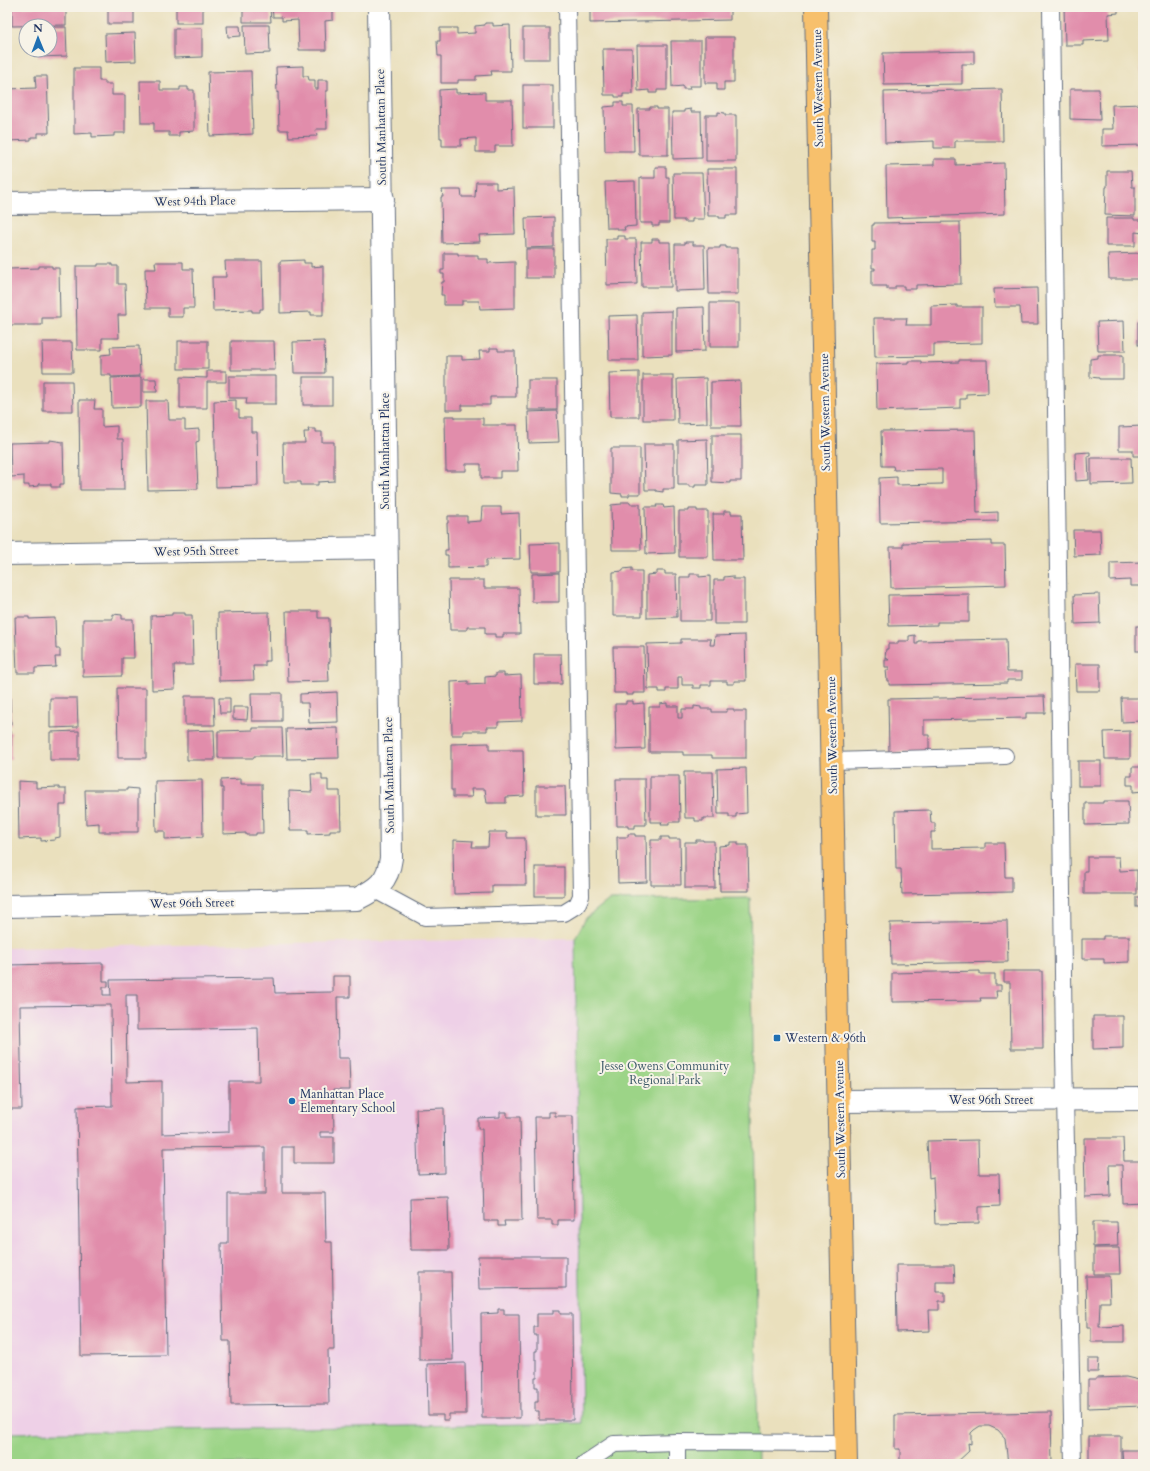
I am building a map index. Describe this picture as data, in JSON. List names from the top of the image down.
{
  "streets": {
    "main road": ["South Western Avenue"],
    "street": [
      "South Manhattan Place",
      "West 94th Place",
      "West 95th Street",
      "West 96th Street"
    ]
  },
  "crossings": [
    ["South Western Avenue", "West 96th Street"],
    ["South Manhattan Place", "West 94th Place"],
    ["South Manhattan Place", "West 95th Street"],
    ["South Manhattan Place", "West 96th Street"]
  ],
  "parks": ["Jesse Owens Community Regional Park"],
  "places": {
    "transit": ["Western & 96th"],
    "other": ["Manhattan Place Elementary School"]
  },
  "north": "top"
}
